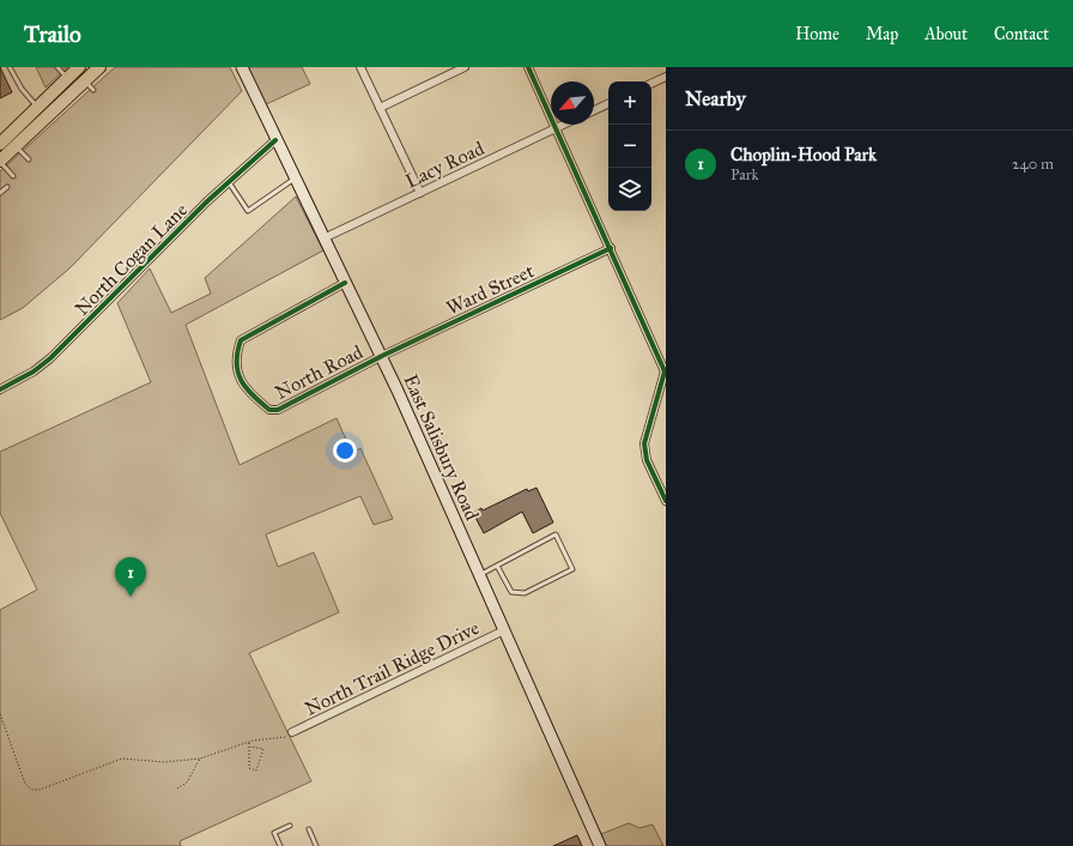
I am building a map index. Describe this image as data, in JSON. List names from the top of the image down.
{
  "streets": {
    "main road": ["East Salisbury Road"],
    "street": [
      "Lacy Road",
      "North Cogan Lane",
      "Ward Street",
      "North Road",
      "North Trail Ridge Drive"
    ]
  },
  "crossings": [
    ["Lacy Road", "East Salisbury Road"],
    ["North Cogan Lane", "East Salisbury Road"],
    ["Ward Street", "North Road"],
    ["Ward Street", "East Salisbury Road"],
    ["North Road", "East Salisbury Road"],
    ["East Salisbury Road", "North Trail Ridge Drive"]
  ],
  "north": "bottom left",
  "page": {
    "header": "Trailo",
    "nav": [
      "Home",
      "Map",
      "About",
      "Contact"
    ],
    "heading": "Nearby",
    "map_buttons": ["+", "−"],
    "list": [
      {
        "mark": "1",
        "name": "Choplin-Hood Park",
        "note": "Park",
        "value": "240 m"
      }
    ],
    "pins": "1"
  }
}
